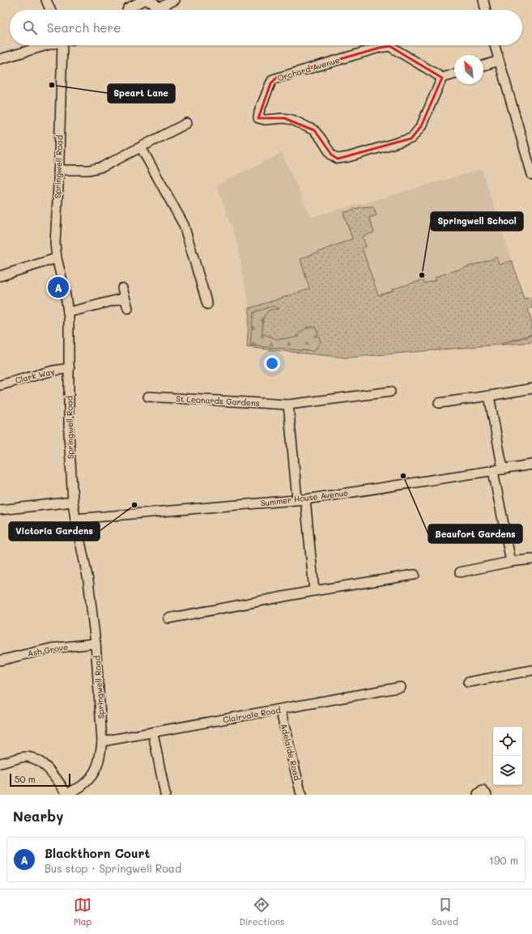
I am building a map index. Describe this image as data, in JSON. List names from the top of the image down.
{
  "streets": {
    "street": [
      "Orchard Avenue",
      "Springwell Road",
      "Clark Way",
      "St Leonards Gardens",
      "Summer House Avenue",
      "Ash Grove",
      "Clairvale Road",
      "Adelaide Road"
    ]
  },
  "crossings": [
    ["Springwell Road", "Clark Way"],
    ["Springwell Road", "Summer House Avenue"],
    ["Springwell Road", "Ash Grove"],
    ["Springwell Road", "Clairvale Road"],
    ["Clairvale Road", "Adelaide Road"]
  ],
  "places": [
    "Speart Lane",
    "Springwell School",
    "Beaufort Gardens",
    "Victoria Gardens"
  ],
  "scale_bar": "50 m",
  "north": "top left",
  "page": {
    "search": "Search here",
    "pins": "A",
    "scale": "50 m",
    "heading": "Nearby",
    "list": [
      {
        "mark": "A",
        "name": "Blackthorn Court",
        "note": "Bus stop · Springwell Road",
        "value": "190 m"
      }
    ],
    "nav": ["Map", "Directions", "Saved"]
  }
}
